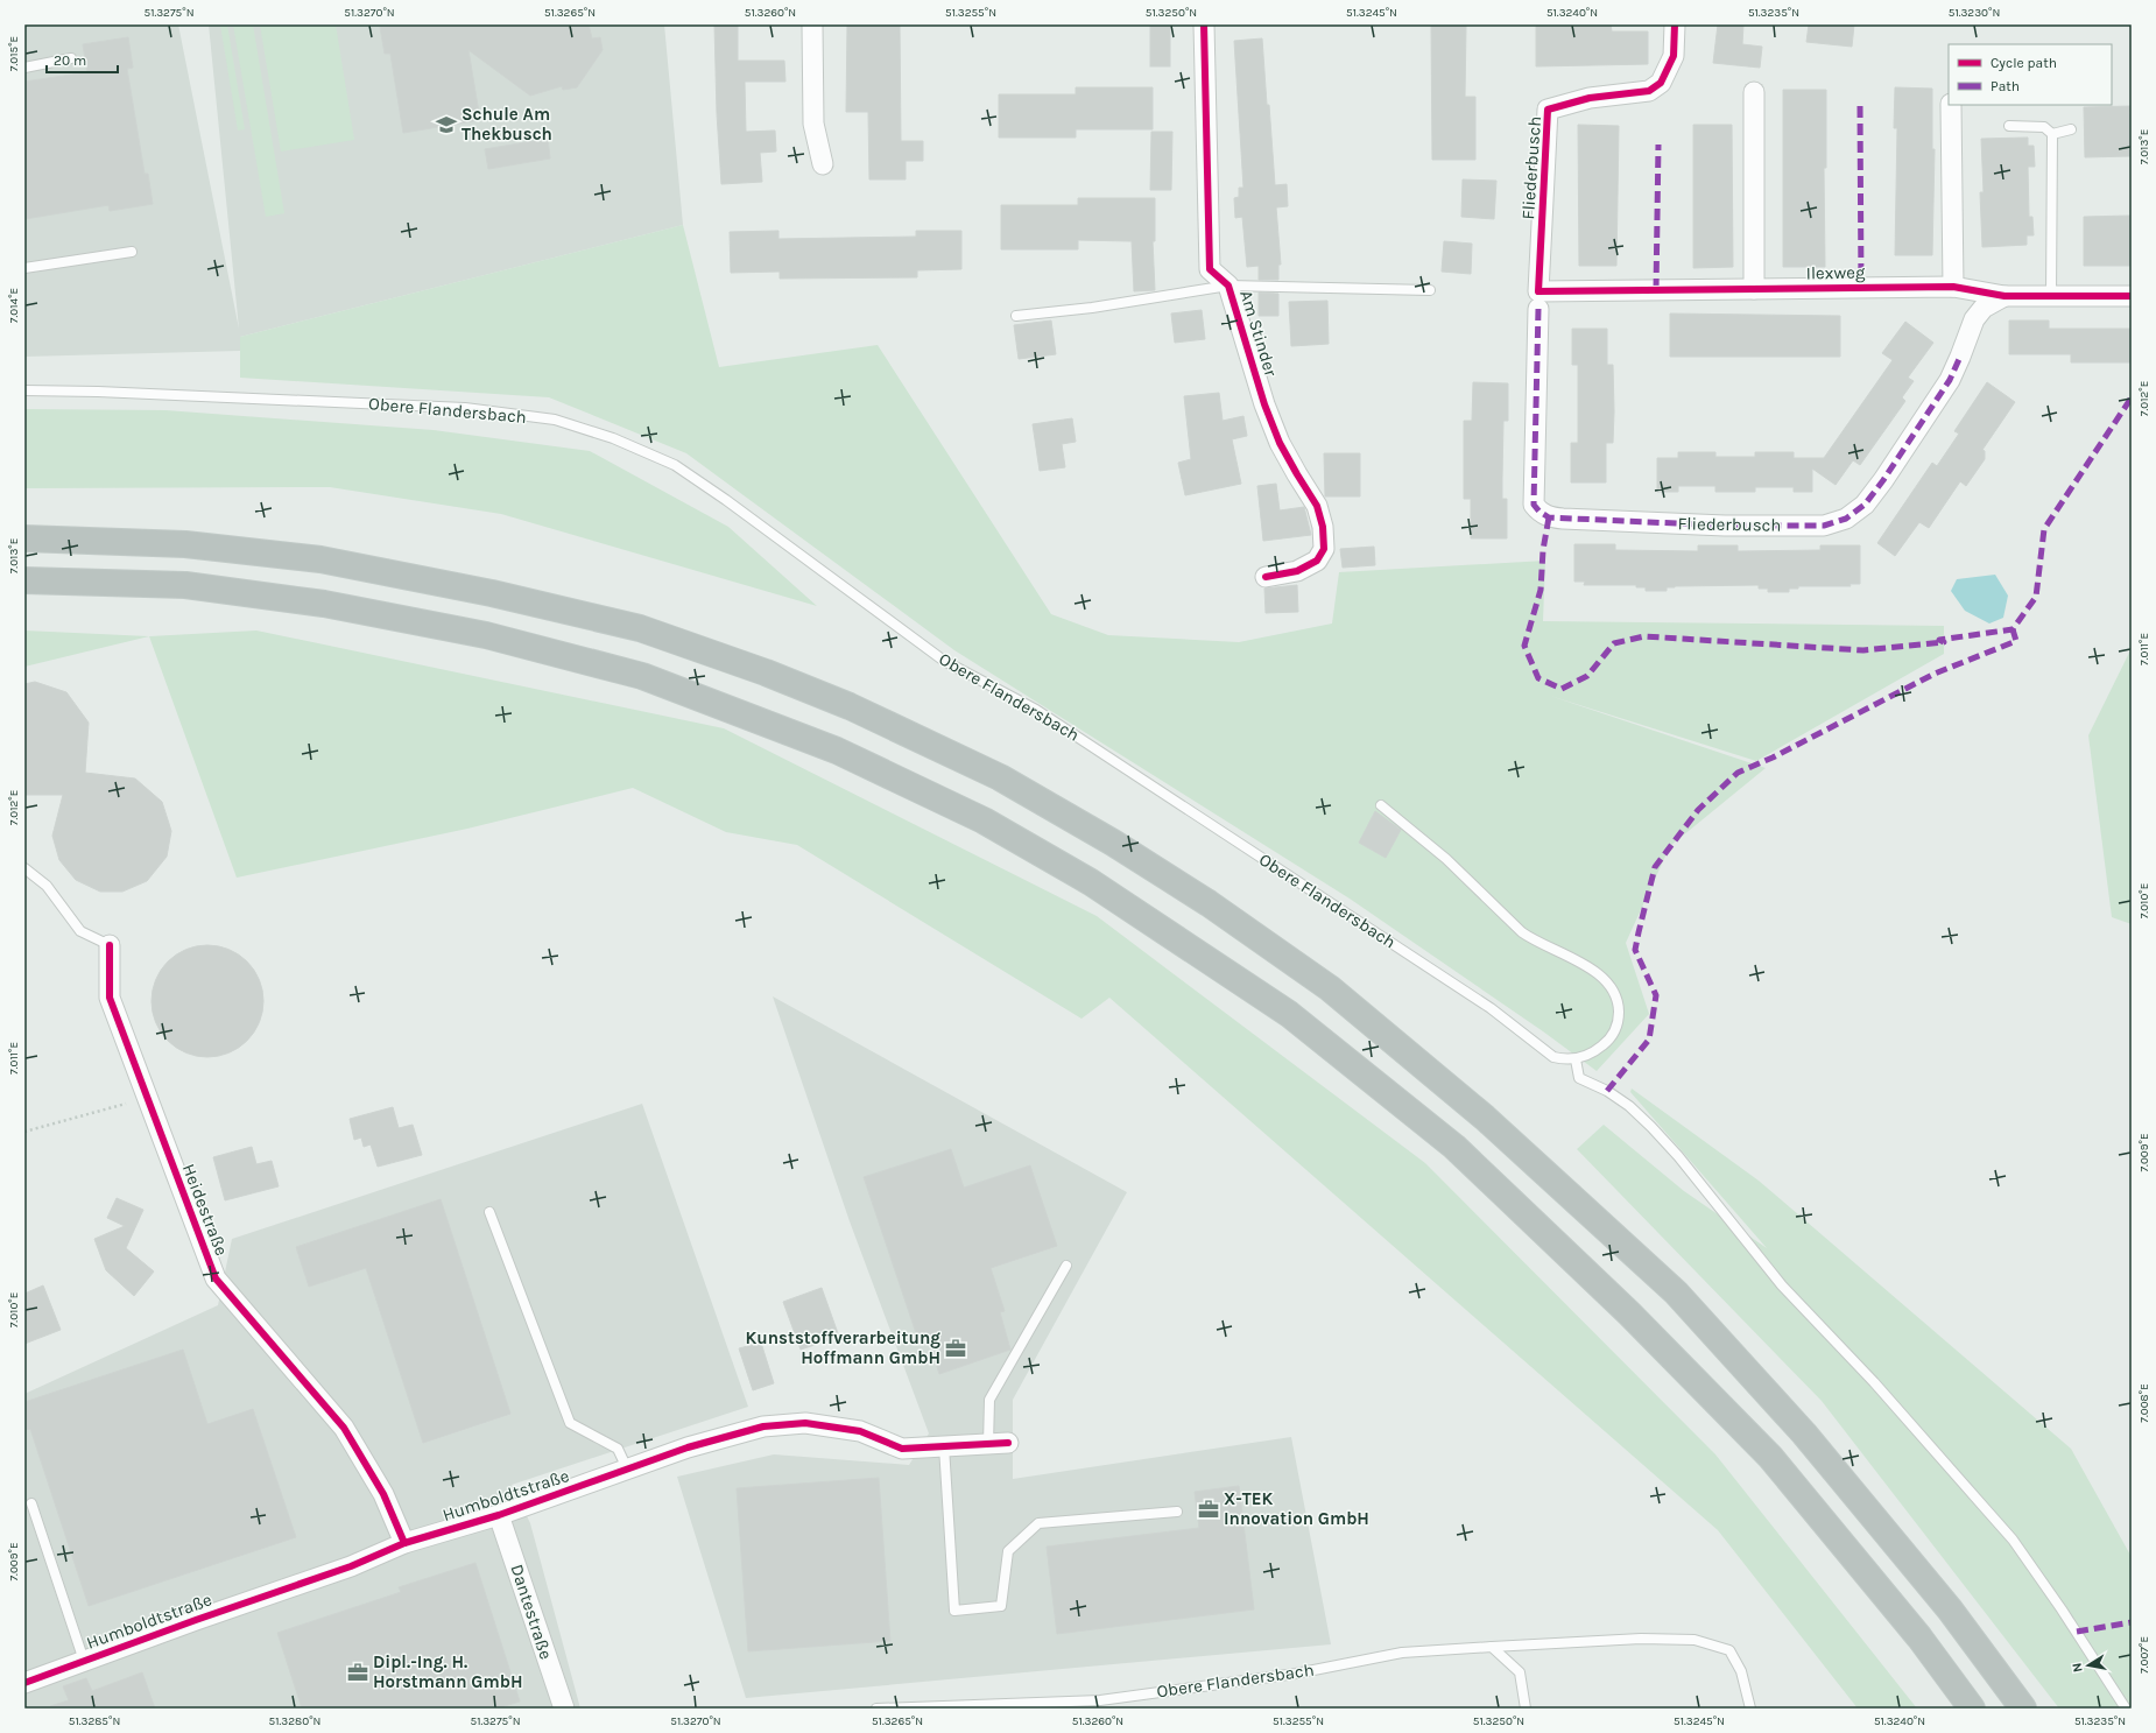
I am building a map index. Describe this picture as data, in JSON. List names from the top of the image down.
{
  "streets": {
    "street": [
      "Fliederbusch",
      "Ilexweg",
      "Am Stinder",
      "Heidestraße",
      "Humboldtstraße",
      "Dantestraße"
    ],
    "lane": ["Obere Flandersbach"]
  },
  "crossings": [
    ["Fliederbusch", "Ilexweg"],
    ["Heidestraße", "Humboldtstraße"],
    ["Humboldtstraße", "Dantestraße"]
  ],
  "places": {
    "school or university": ["Schule Am Thekbusch"],
    "office": ["Kunststoffverarbeitung Hoffmann GmbH", "X-TEK Innovation GmbH", "Dipl.-Ing. H. Horstmann GmbH"]
  },
  "legend": ["Cycle path", "Path"],
  "scale_bar": "20 m",
  "north": "left",
  "coordinates": [
    "51.3275°N",
    "51.3270°N",
    "51.3265°N",
    "51.3260°N",
    "51.3255°N",
    "51.3250°N",
    "51.3245°N",
    "51.3240°N",
    "51.3235°N",
    "51.3230°N",
    "7.015°E",
    "7.013°E",
    "7.014°E",
    "7.012°E",
    "7.011°E",
    "7.010°E",
    "7.009°E",
    "7.008°E",
    "7.007°E",
    "51.3285°N",
    "51.3280°N"
  ]
}
